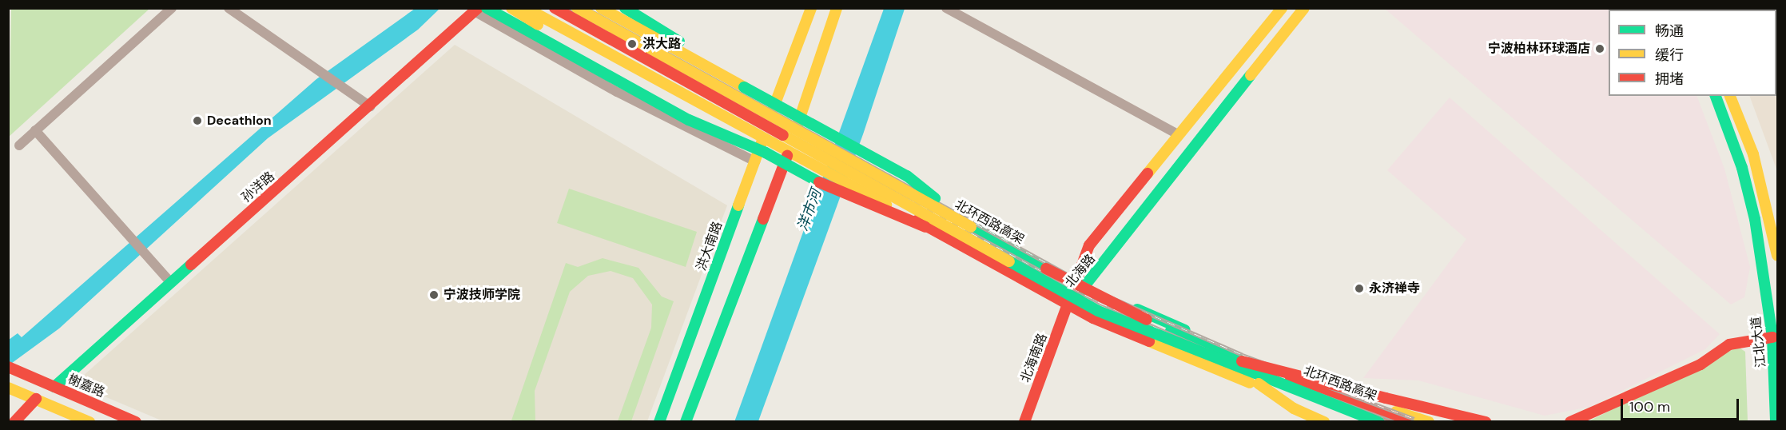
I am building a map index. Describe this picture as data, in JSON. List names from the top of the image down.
{
  "streets": {
    "main road": [
      "孙洋路",
      "北环西路高架",
      "洪大南路",
      "北海路",
      "江北大道",
      "北海南路",
      "榭嘉路"
    ]
  },
  "crossings": [
    ["孙洋路", "榭嘉路"],
    ["北海路", "北海南路"]
  ],
  "water": ["洋市河"],
  "places": [
    "洪大路",
    "宁波柏林环球酒店",
    "Decathlon",
    "永济禅寺",
    "宁波技师学院"
  ],
  "legend": ["畅通", "缓行", "拥堵"],
  "scale_bar": "100 m"
}
